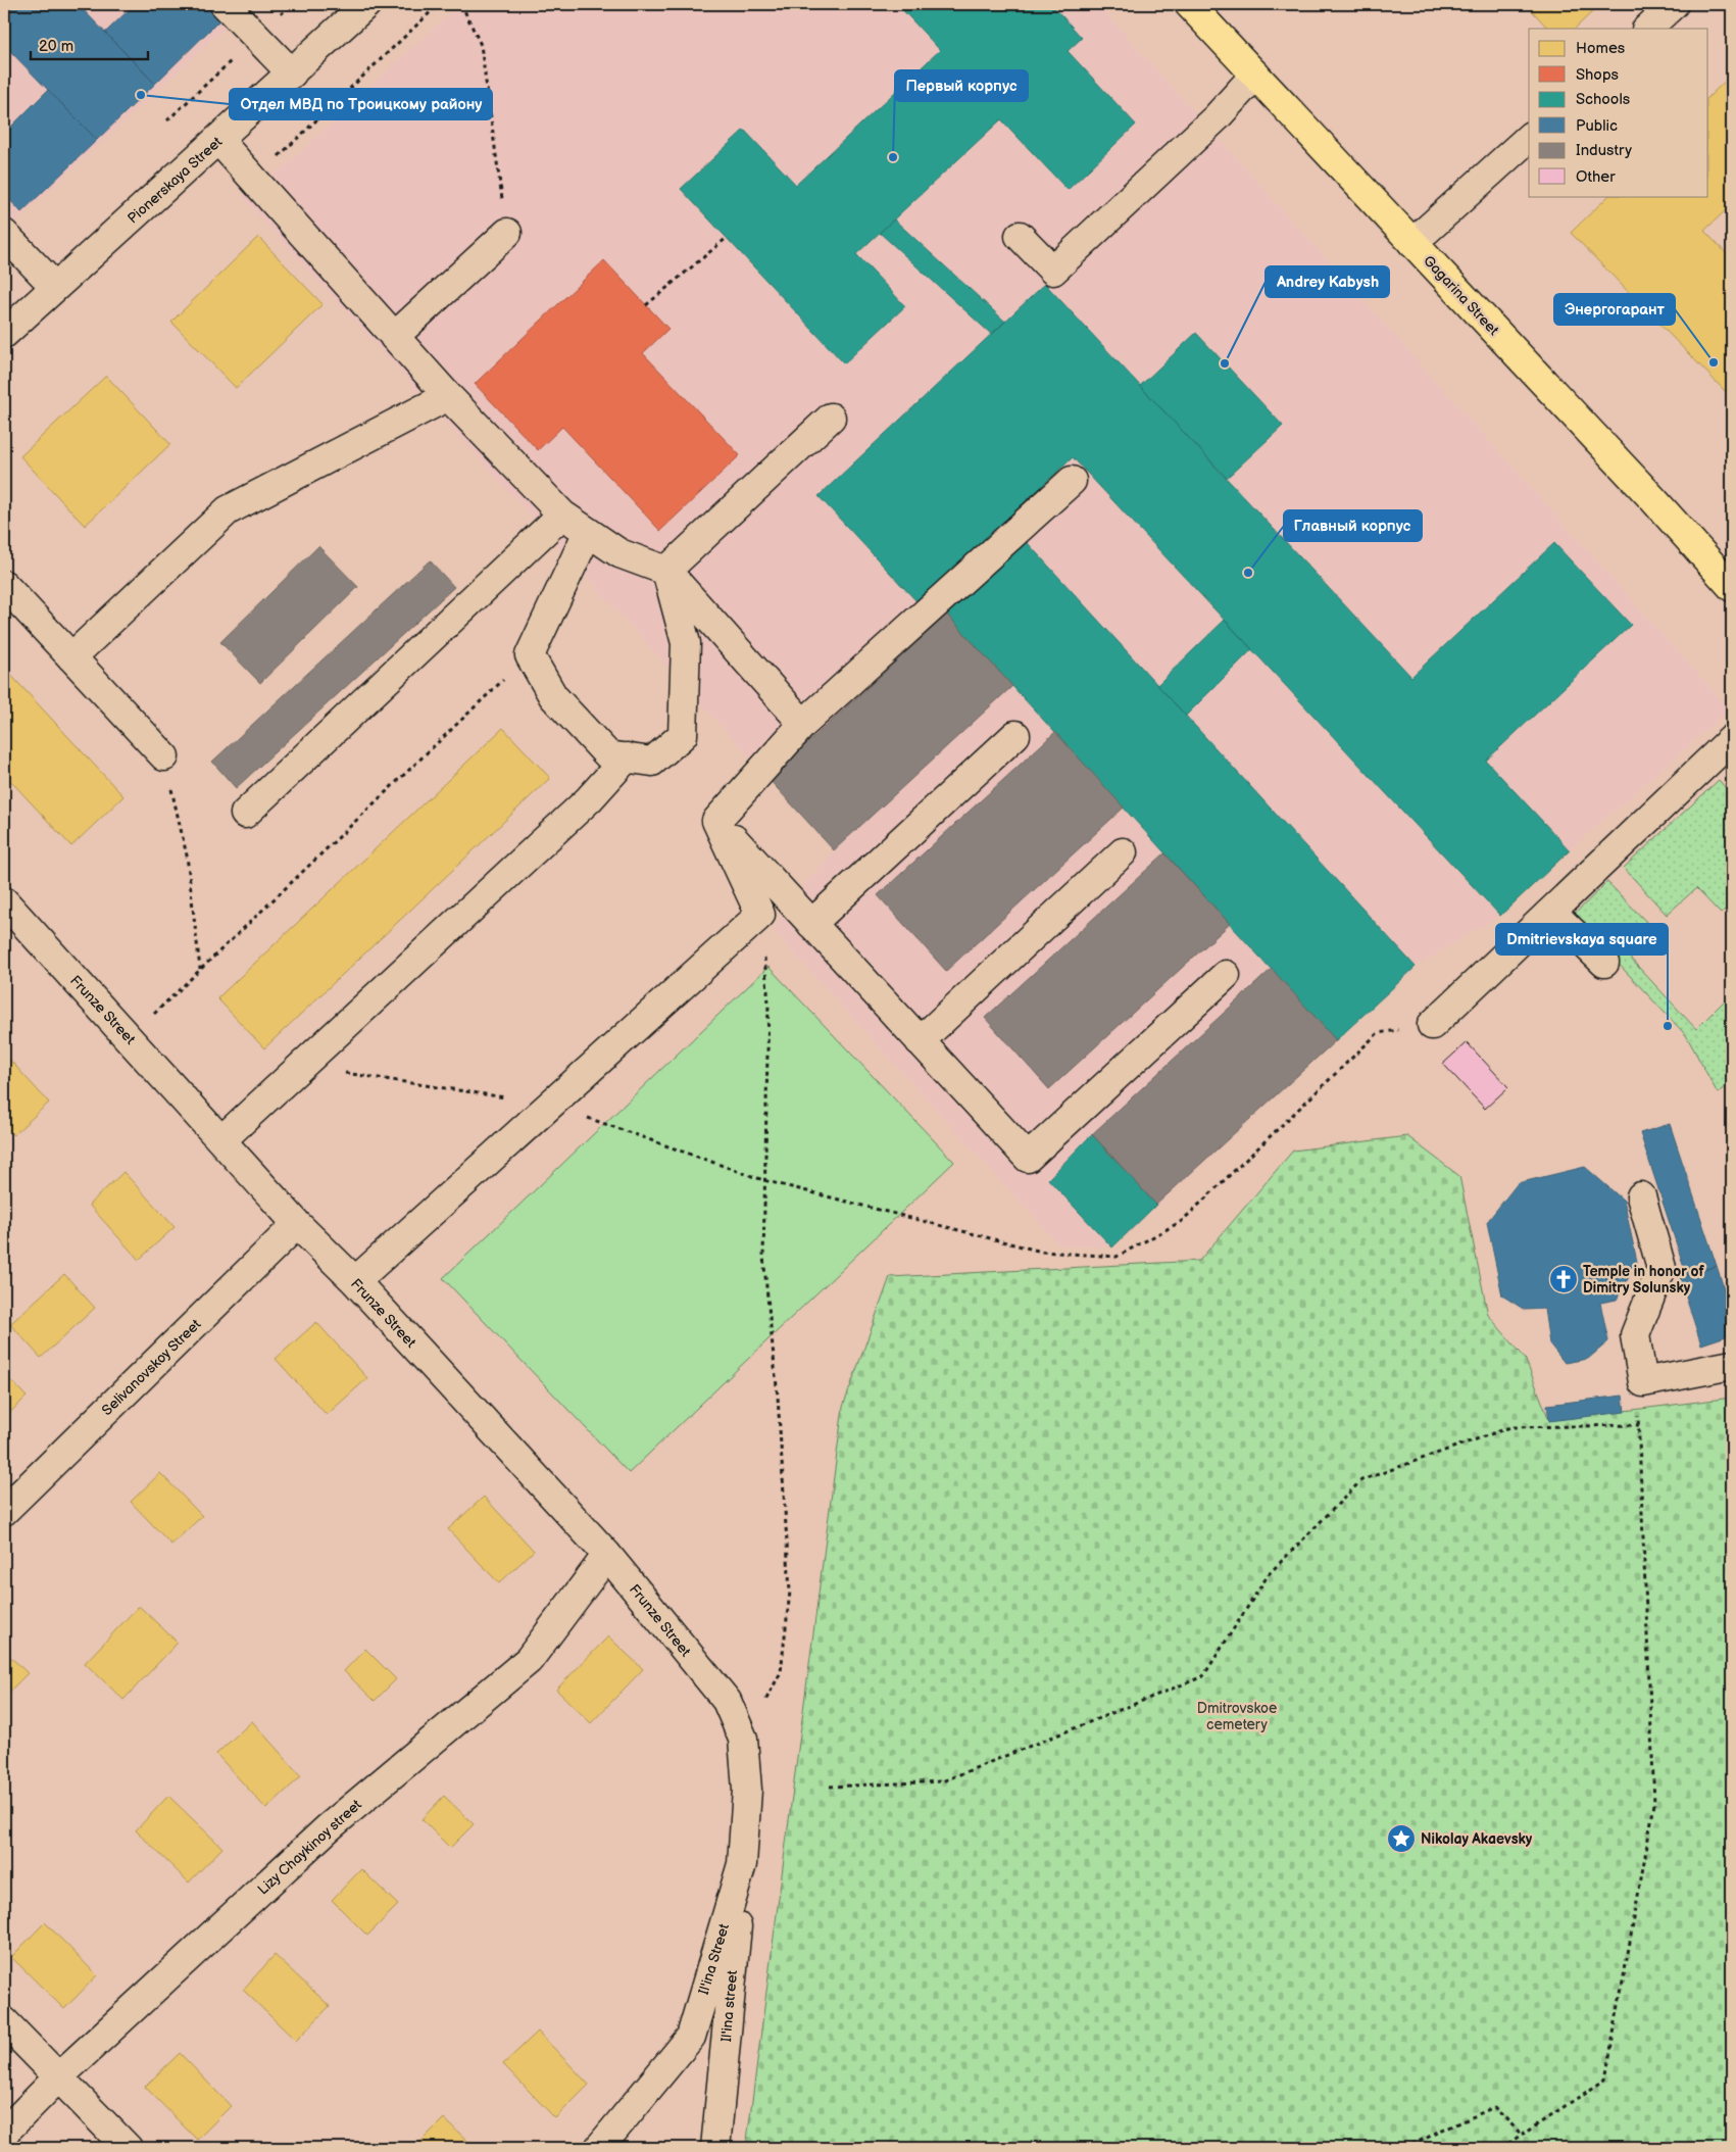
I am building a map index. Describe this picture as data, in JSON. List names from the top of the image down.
{
  "streets": {
    "main road": ["Gagarina Street"],
    "street": [
      "Pionerskaya Street",
      "Frunze Street",
      "Selivanovskoy Street",
      "Lizy Chaykinoy street",
      "Il'ina Street",
      "Il'ina street"
    ]
  },
  "crossings": [
    ["Frunze Street", "Selivanovskoy Street"],
    ["Frunze Street", "Lizy Chaykinoy street"],
    ["Frunze Street", "Il'ina Street"],
    ["Il'ina Street", "Il'ina street"]
  ],
  "parks": ["Dmitrovskoe cemetery"],
  "places": {
    "other": [
      "Отдел МВД по Троицкому району",
      "Первый корпус",
      "Энергогарант",
      "Andrey Kabysh",
      "Главный корпус",
      "Dmitrievskaya square"
    ],
    "church": ["Temple in honor of Dimitry Solunsky"],
    "place": ["Nikolay Akaevsky"]
  },
  "legend": [
    "Homes",
    "Shops",
    "Schools",
    "Public",
    "Industry",
    "Other"
  ],
  "scale_bar": "20 m"
}
